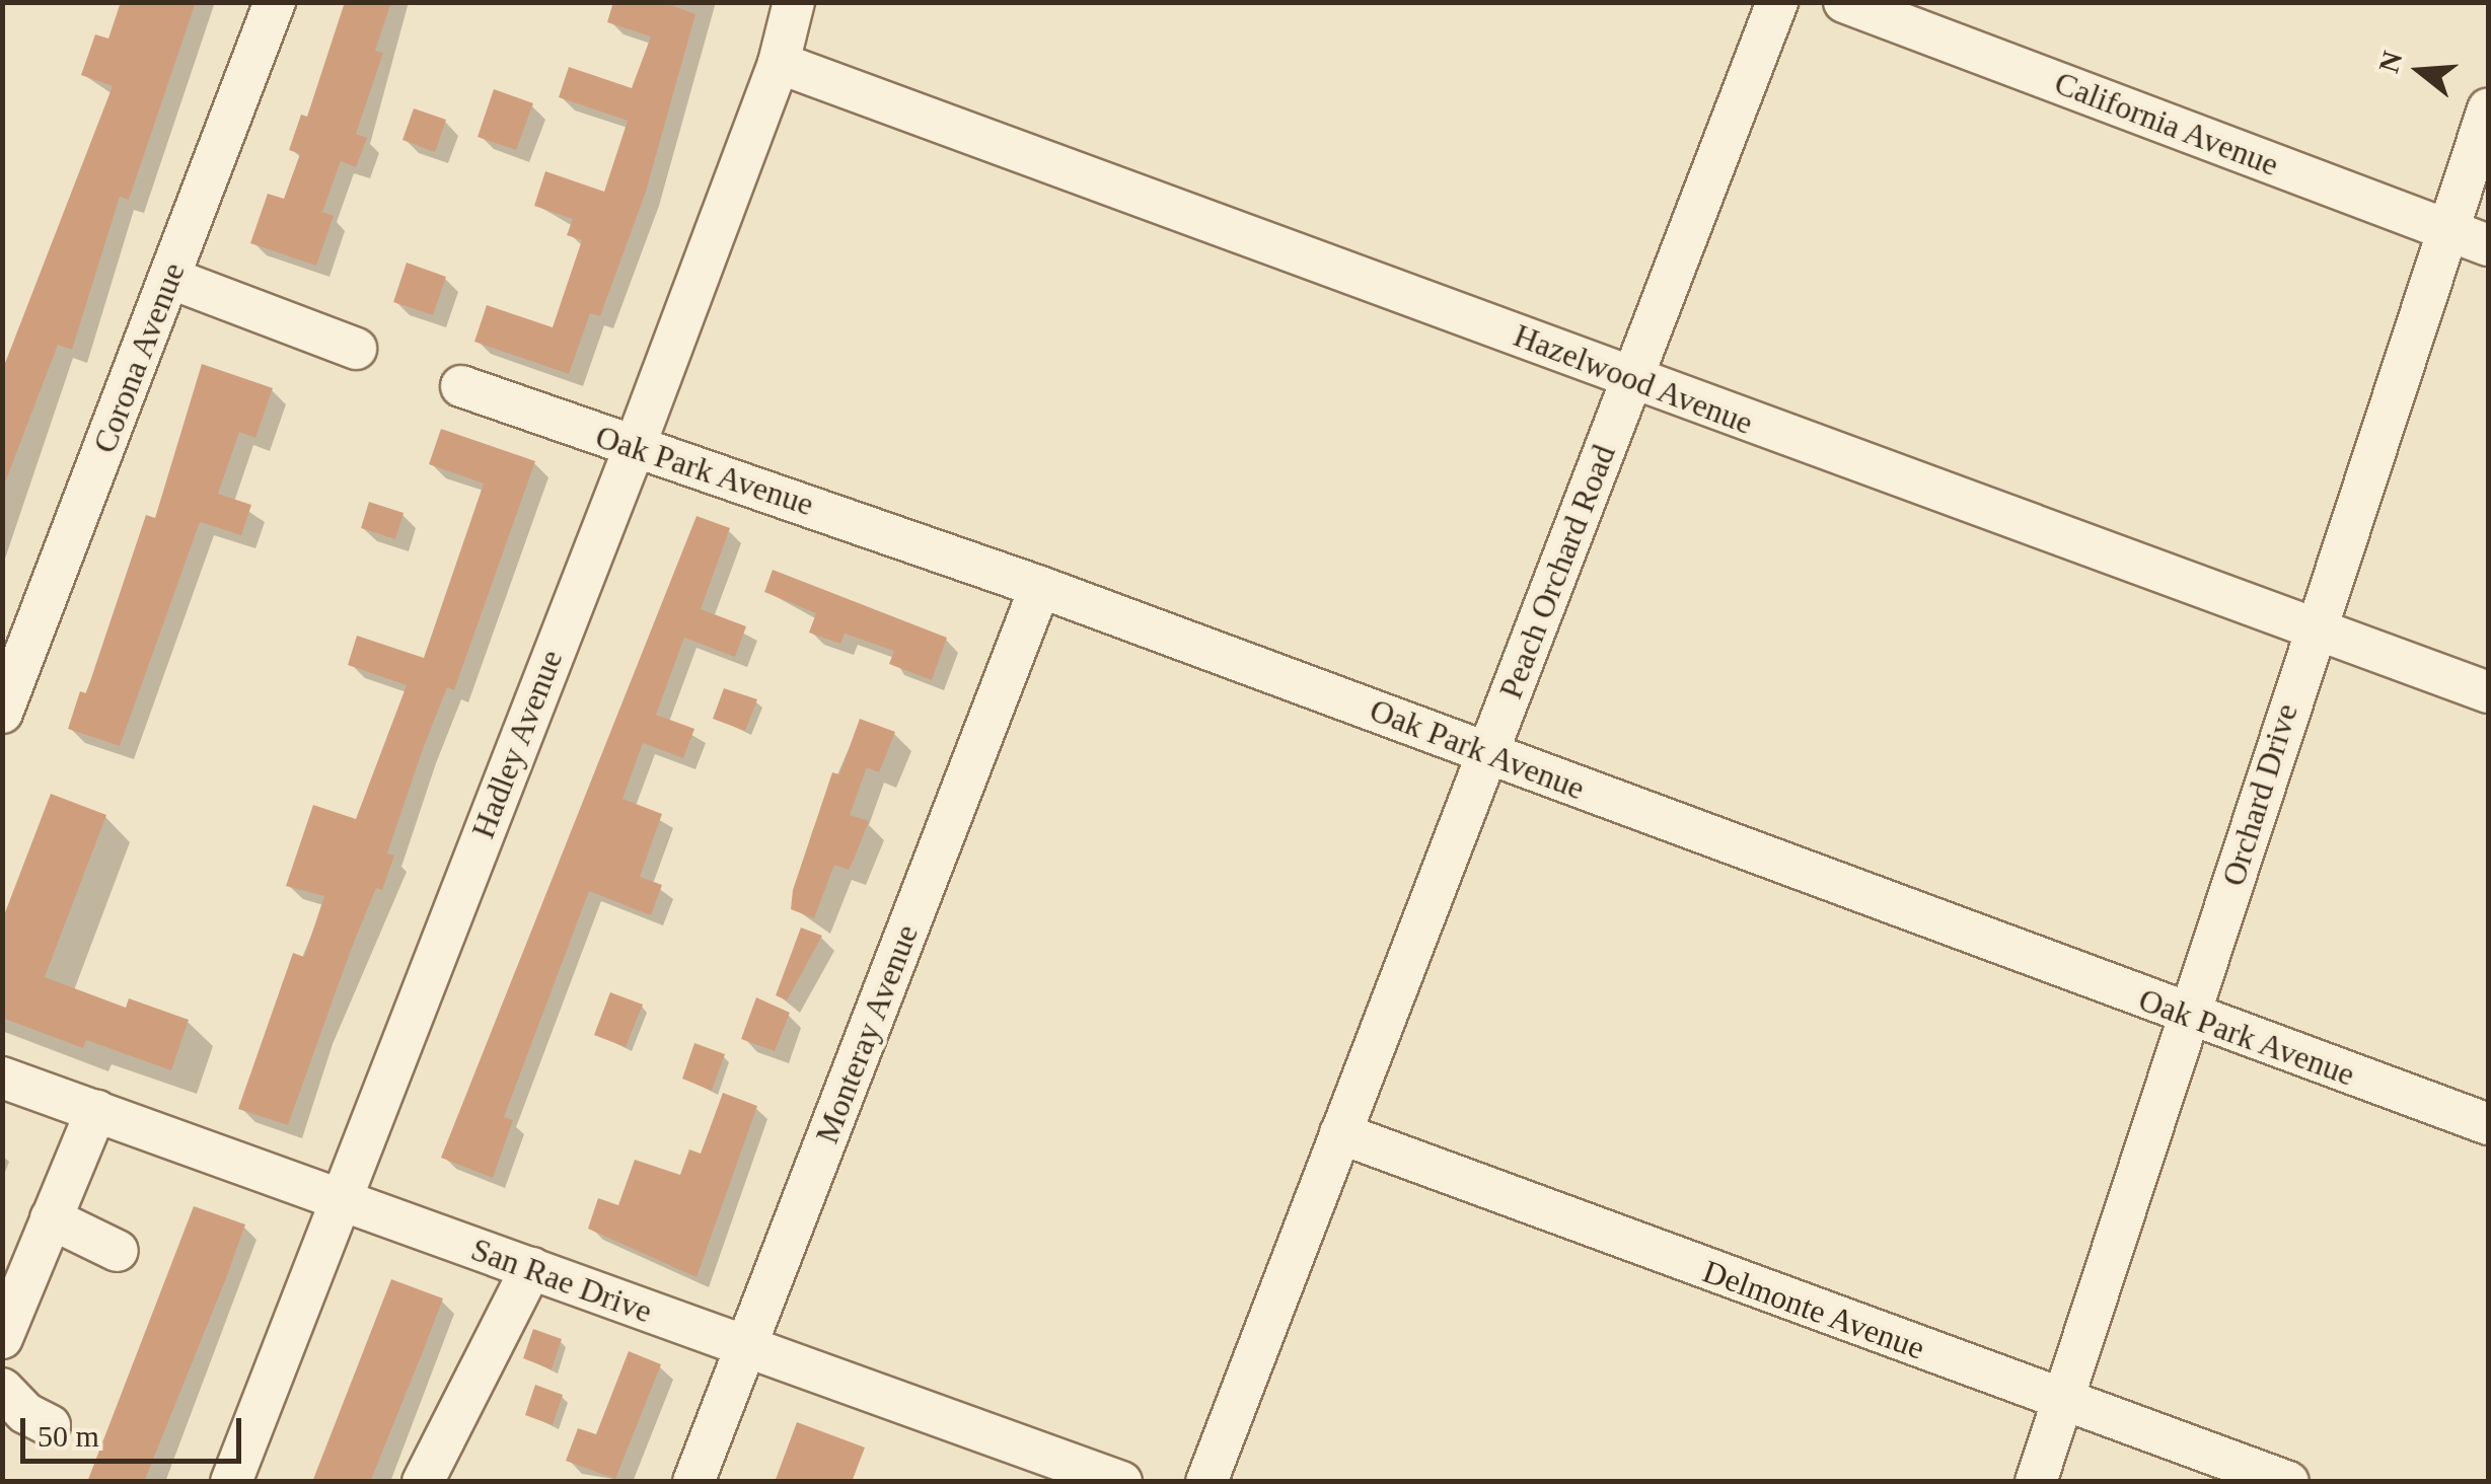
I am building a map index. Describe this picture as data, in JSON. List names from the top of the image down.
{
  "streets": {
    "street": [
      "California Avenue",
      "Corona Avenue",
      "Hazelwood Avenue",
      "Oak Park Avenue",
      "Peach Orchard Road",
      "Hadley Avenue",
      "Orchard Drive",
      "Monteray Avenue",
      "San Rae Drive",
      "Delmonte Avenue"
    ]
  },
  "crossings": [
    ["California Avenue", "Orchard Drive"],
    ["Hazelwood Avenue", "Peach Orchard Road"],
    ["Hazelwood Avenue", "Hadley Avenue"],
    ["Hazelwood Avenue", "Orchard Drive"],
    ["Oak Park Avenue", "Peach Orchard Road"],
    ["Oak Park Avenue", "Hadley Avenue"],
    ["Oak Park Avenue", "Orchard Drive"],
    ["Oak Park Avenue", "Monteray Avenue"],
    ["Peach Orchard Road", "Delmonte Avenue"],
    ["Hadley Avenue", "San Rae Drive"],
    ["Orchard Drive", "Delmonte Avenue"],
    ["Monteray Avenue", "San Rae Drive"]
  ],
  "scale_bar": "50 m",
  "north": "left"
}
